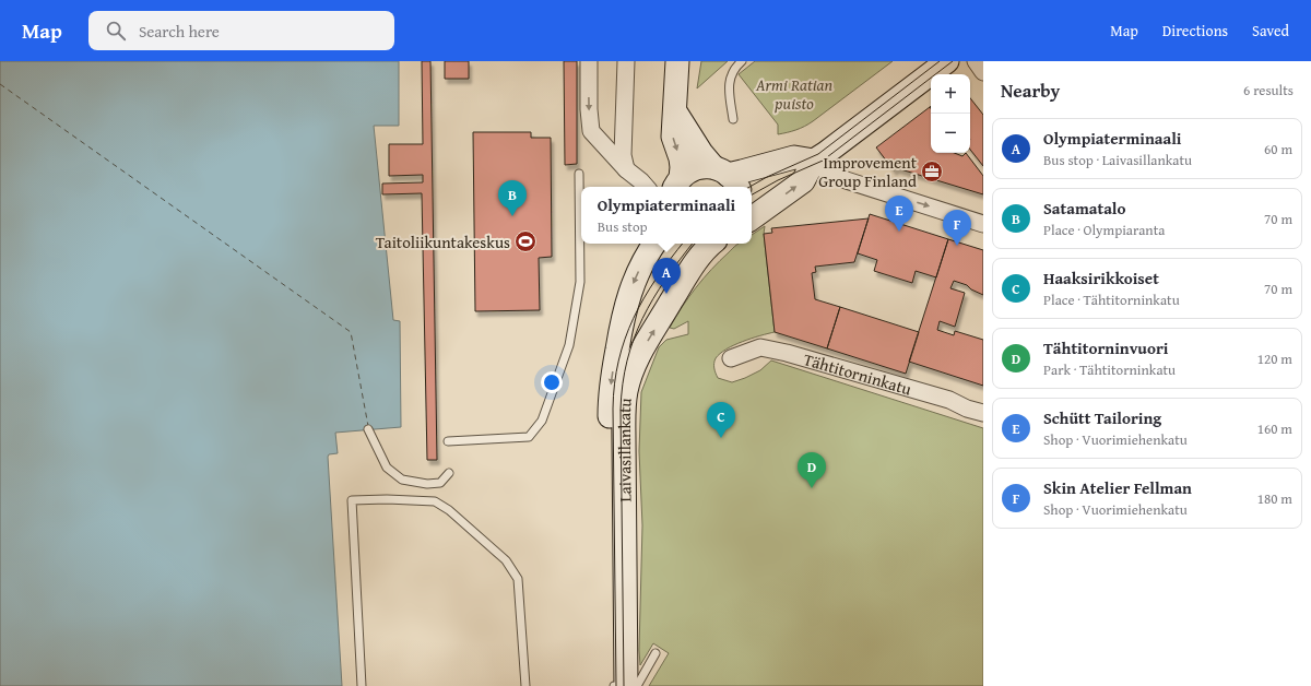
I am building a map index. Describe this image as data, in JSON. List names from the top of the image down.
{
  "streets": {
    "main road": ["Laivasillankatu"],
    "street": ["Tähtitorninkatu"]
  },
  "parks": ["Armi Ratian puisto"],
  "places": {
    "office": ["Improvement Group Finland"],
    "sports": ["Taitoliikuntakeskus"]
  },
  "page": {
    "header": "Map",
    "search": "Search here",
    "nav": ["Map", "Directions", "Saved"],
    "heading": ["Nearby", "6 results"],
    "map_buttons": ["+", "−"],
    "list": [
      {
        "mark": "A",
        "name": "Olympiaterminaali",
        "note": "Bus stop · Laivasillankatu",
        "value": "60 m"
      },
      {
        "mark": "B",
        "name": "Satamatalo",
        "note": "Place · Olympiaranta",
        "value": "70 m"
      },
      {
        "mark": "C",
        "name": "Haaksirikkoiset",
        "note": "Place · Tähtitorninkatu",
        "value": "70 m"
      },
      {
        "mark": "D",
        "name": "Tähtitorninvuori",
        "note": "Park · Tähtitorninkatu",
        "value": "120 m"
      },
      {
        "mark": "E",
        "name": "Schütt Tailoring",
        "note": "Shop · Vuorimiehenkatu",
        "value": "160 m"
      },
      {
        "mark": "F",
        "name": "Skin Atelier Fellman",
        "note": "Shop · Vuorimiehenkatu",
        "value": "180 m"
      }
    ],
    "pins": [
      "B",
      "E",
      "F",
      "A",
      "C",
      "D"
    ],
    "popup": ["Olympiaterminaali", "Bus stop"]
  }
}
